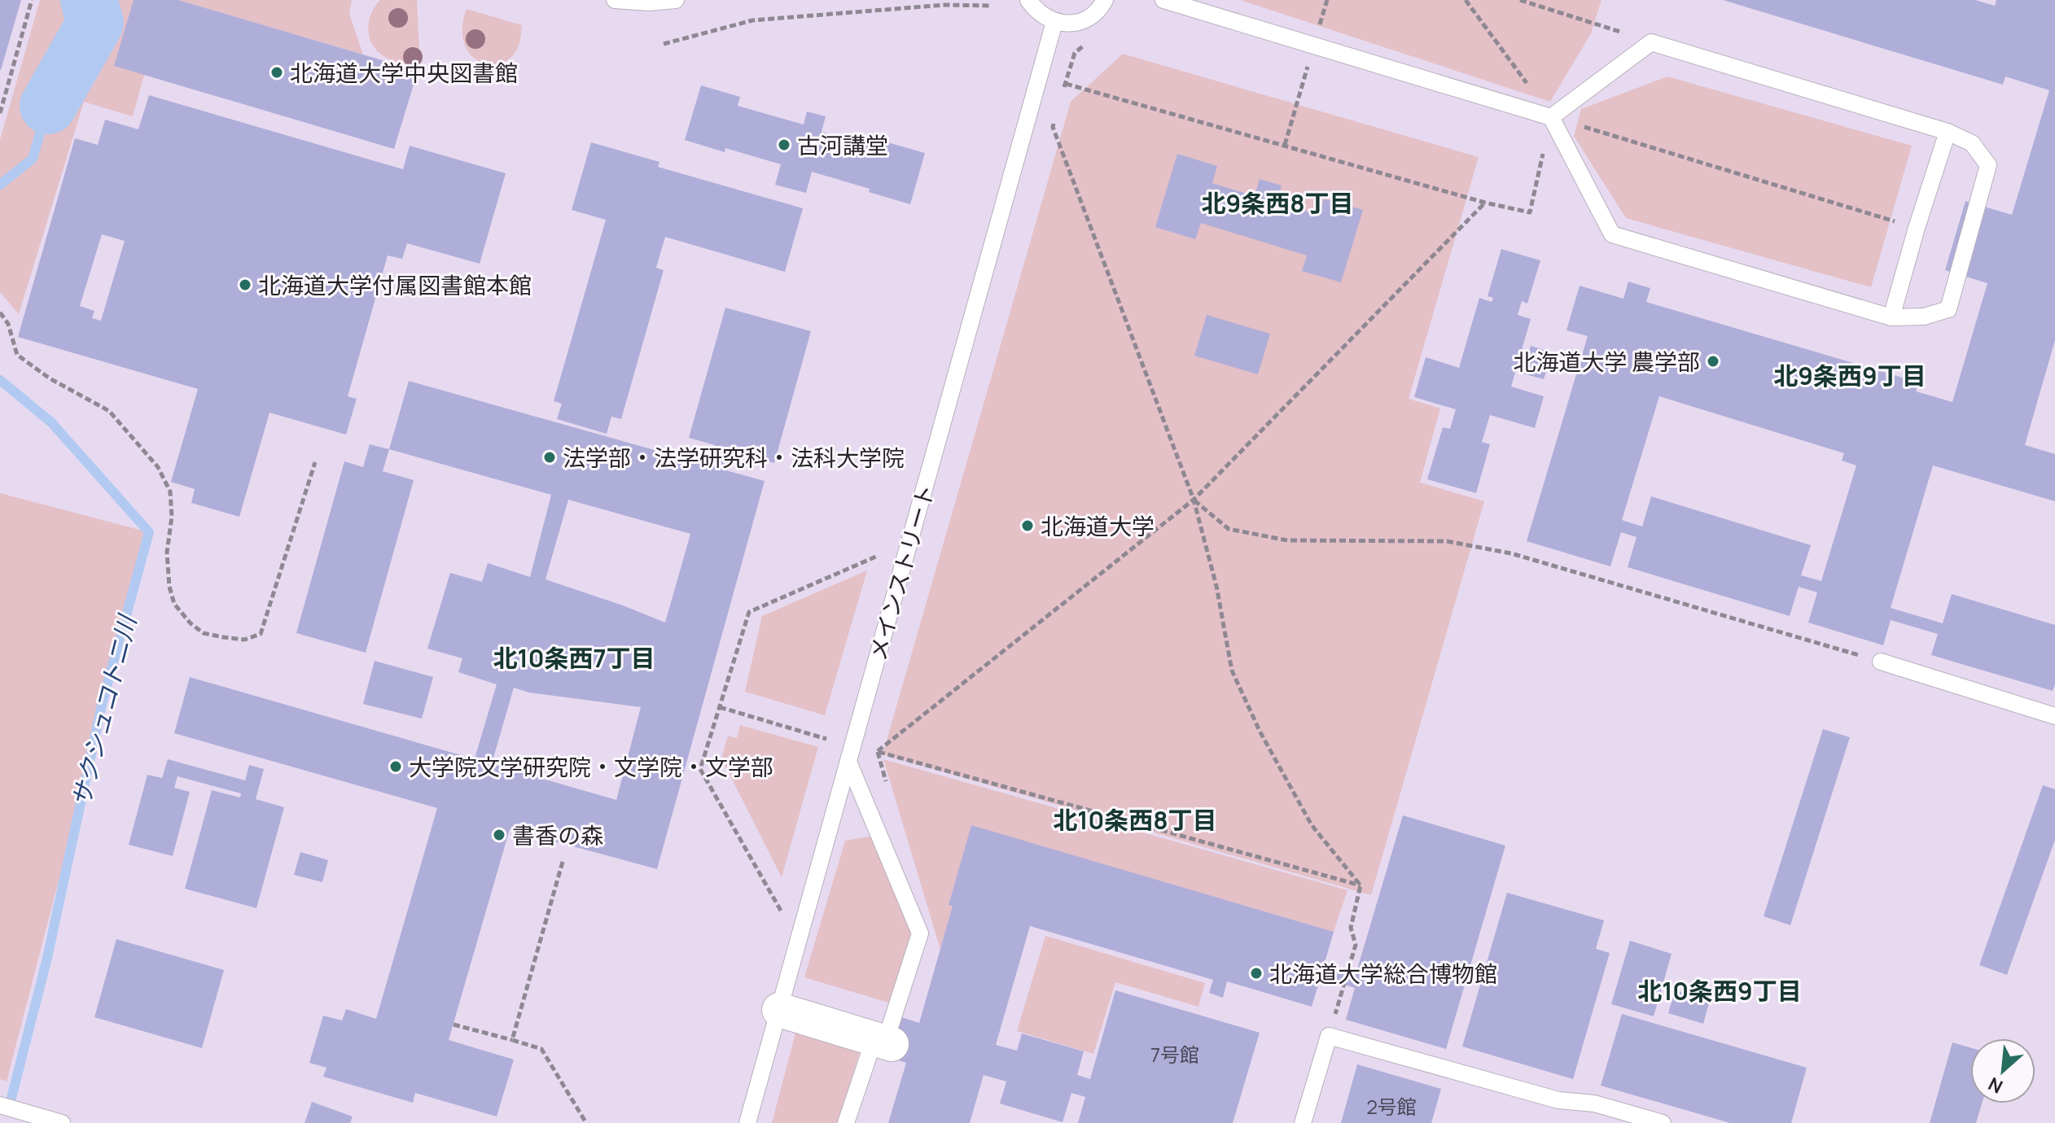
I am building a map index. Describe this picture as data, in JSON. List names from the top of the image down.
{
  "streets": {
    "lane": ["メインストリート"]
  },
  "districts": [
    "北9条西8丁目",
    "北9条西9丁目",
    "北10条西7丁目",
    "北10条西8丁目",
    "北10条西9丁目"
  ],
  "water": ["サクシュコトニ川"],
  "places": [
    "北海道大学中央図書館",
    "古河講堂",
    "北海道大学付属図書館本館",
    "北海道大学 農学部",
    "法学部・法学研究科・法科大学院",
    "北海道大学",
    "大学院文学研究院・文学院・文学部",
    "書香の森",
    "北海道大学総合博物館"
  ],
  "house_numbers": ["7号館", "2号館"],
  "north": "bottom left"
}
